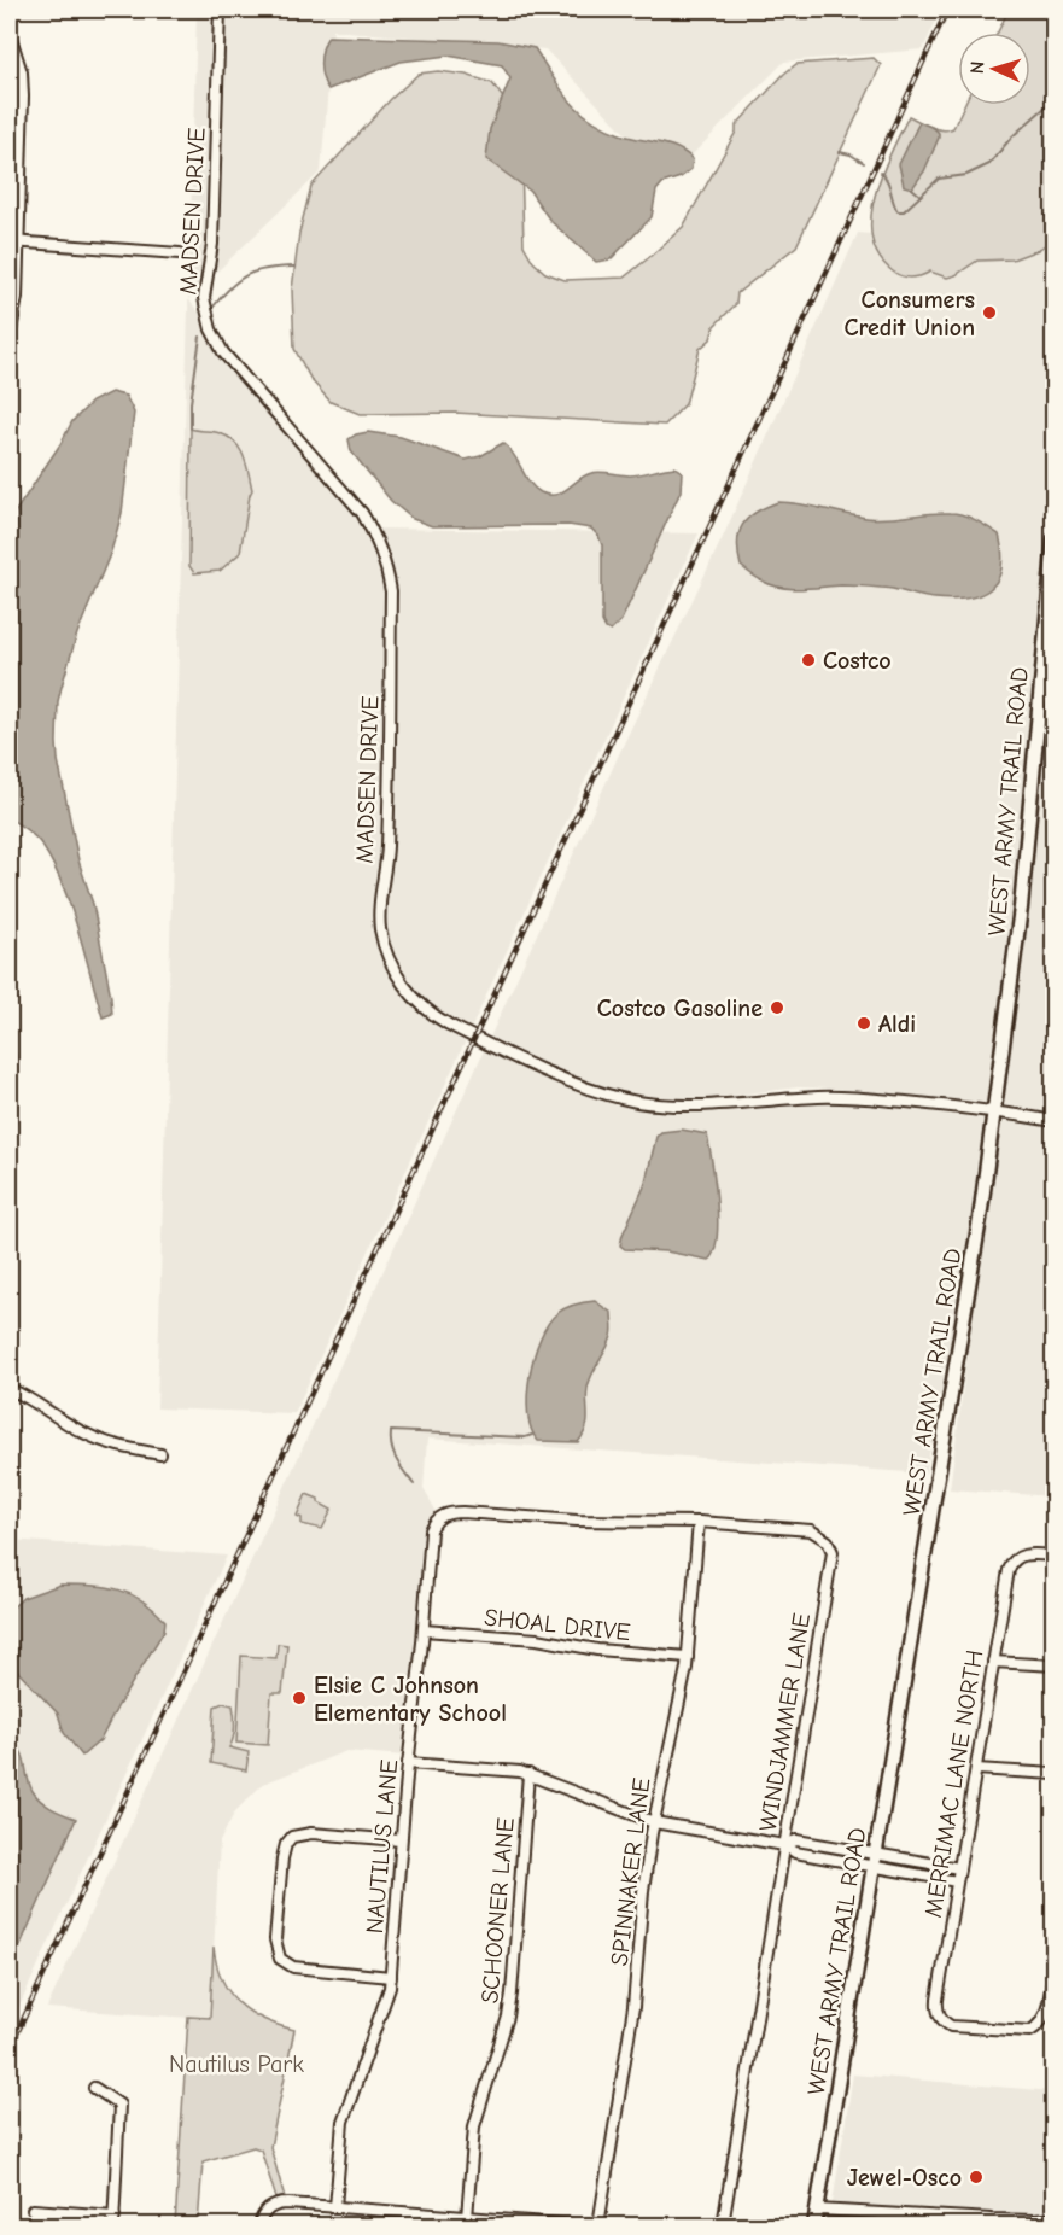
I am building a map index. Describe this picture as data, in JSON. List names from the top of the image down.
{
  "streets": {
    "main road": ["WEST ARMY TRAIL ROAD"],
    "street": [
      "MADSEN DRIVE",
      "SHOAL DRIVE",
      "WINDJAMMER LANE",
      "MERRIMAC LANE NORTH",
      "NAUTILUS LANE",
      "SPINNAKER LANE",
      "SCHOONER LANE"
    ]
  },
  "crossings": [
    ["MADSEN DRIVE", "WEST ARMY TRAIL ROAD"],
    ["SHOAL DRIVE", "NAUTILUS LANE"],
    ["SHOAL DRIVE", "SPINNAKER LANE"],
    ["WINDJAMMER LANE", "NAUTILUS LANE"],
    ["WINDJAMMER LANE", "SPINNAKER LANE"]
  ],
  "parks": ["Nautilus Park"],
  "places": [
    "Consumers Credit Union",
    "Costco",
    "Costco Gasoline",
    "Aldi",
    "Elsie C Johnson Elementary School",
    "Jewel-Osco"
  ],
  "north": "left"
}
